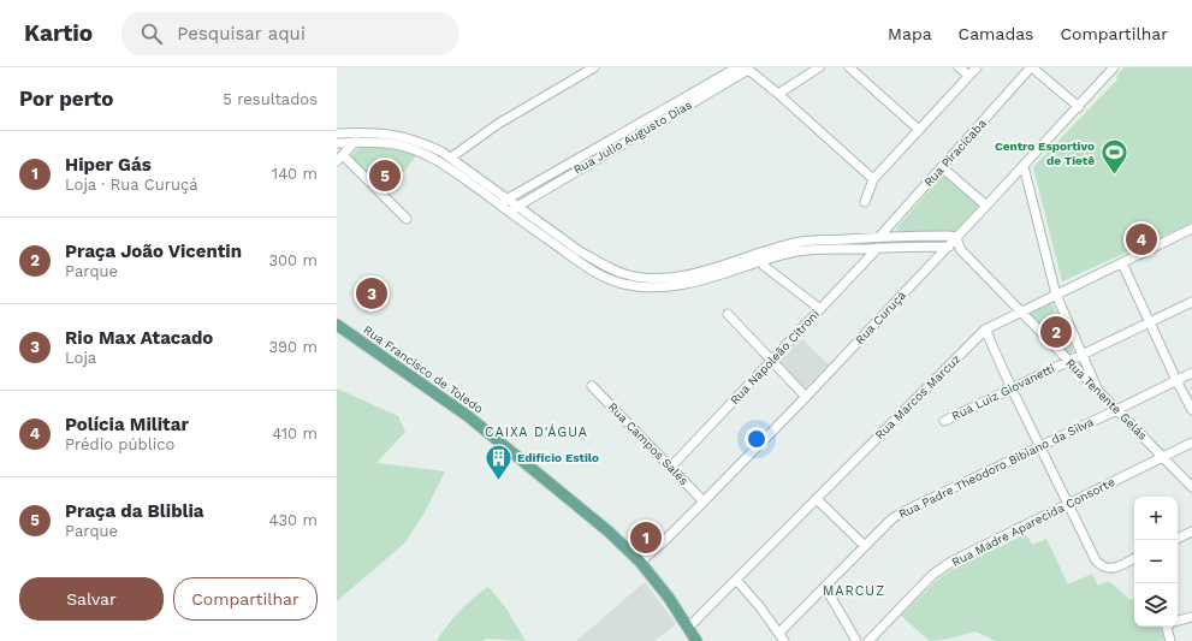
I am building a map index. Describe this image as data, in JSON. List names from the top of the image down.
{
  "streets": {
    "main road": ["Rua Francisco de Toledo"],
    "street": [
      "Rua Julio Augusto Dias",
      "Rua Piracicaba",
      "Rua Curuçá",
      "Rua Napoleão Citroni",
      "Rua Luiz Giovanetti",
      "Rua Marcos Marcuz",
      "Rua Tenente Gelás",
      "Rua Campos Sales",
      "Rua Padre Theodoro Bibiano da Silva",
      "Rua Madre Aparecida Consorte"
    ]
  },
  "crossings": [
    ["Rua Curuçá", "Rua Francisco de Toledo"],
    ["Rua Curuçá", "Rua Tenente Gelás"],
    ["Rua Curuçá", "Rua Campos Sales"],
    ["Rua Napoleão Citroni", "Rua Campos Sales"],
    ["Rua Francisco de Toledo", "Rua Marcos Marcuz"],
    ["Rua Luiz Giovanetti", "Rua Tenente Gelás"],
    ["Rua Marcos Marcuz", "Rua Tenente Gelás"],
    ["Rua Tenente Gelás", "Rua Padre Theodoro Bibiano da Silva"],
    ["Rua Tenente Gelás", "Rua Madre Aparecida Consorte"]
  ],
  "districts": ["CAIXA D'ÁGUA", "MARCUZ"],
  "places": {
    "sports": ["Centro Esportivo de Tietê"],
    "building": ["Edifício Estilo"]
  },
  "page": {
    "header": "Kartio",
    "search": "Pesquisar aqui",
    "nav": ["Mapa", "Camadas", "Compartilhar"],
    "heading": ["Por perto", "5 resultados"],
    "list": [
      {
        "mark": "1",
        "name": "Hiper Gás",
        "note": "Loja · Rua Curuçá",
        "value": "140 m"
      },
      {
        "mark": "2",
        "name": "Praça João Vicentin",
        "note": "Parque",
        "value": "300 m"
      },
      {
        "mark": "3",
        "name": "Rio Max Atacado",
        "note": "Loja",
        "value": "390 m"
      },
      {
        "mark": "4",
        "name": "Polícia Militar",
        "note": "Prédio público",
        "value": "410 m"
      },
      {
        "mark": "5",
        "name": "Praça da Bliblia",
        "note": "Parque",
        "value": "430 m"
      }
    ],
    "pins": [
      "5",
      "4",
      "3",
      "2",
      "1"
    ],
    "map_buttons": ["+", "−"],
    "buttons": ["Salvar", "Compartilhar"]
  }
}
